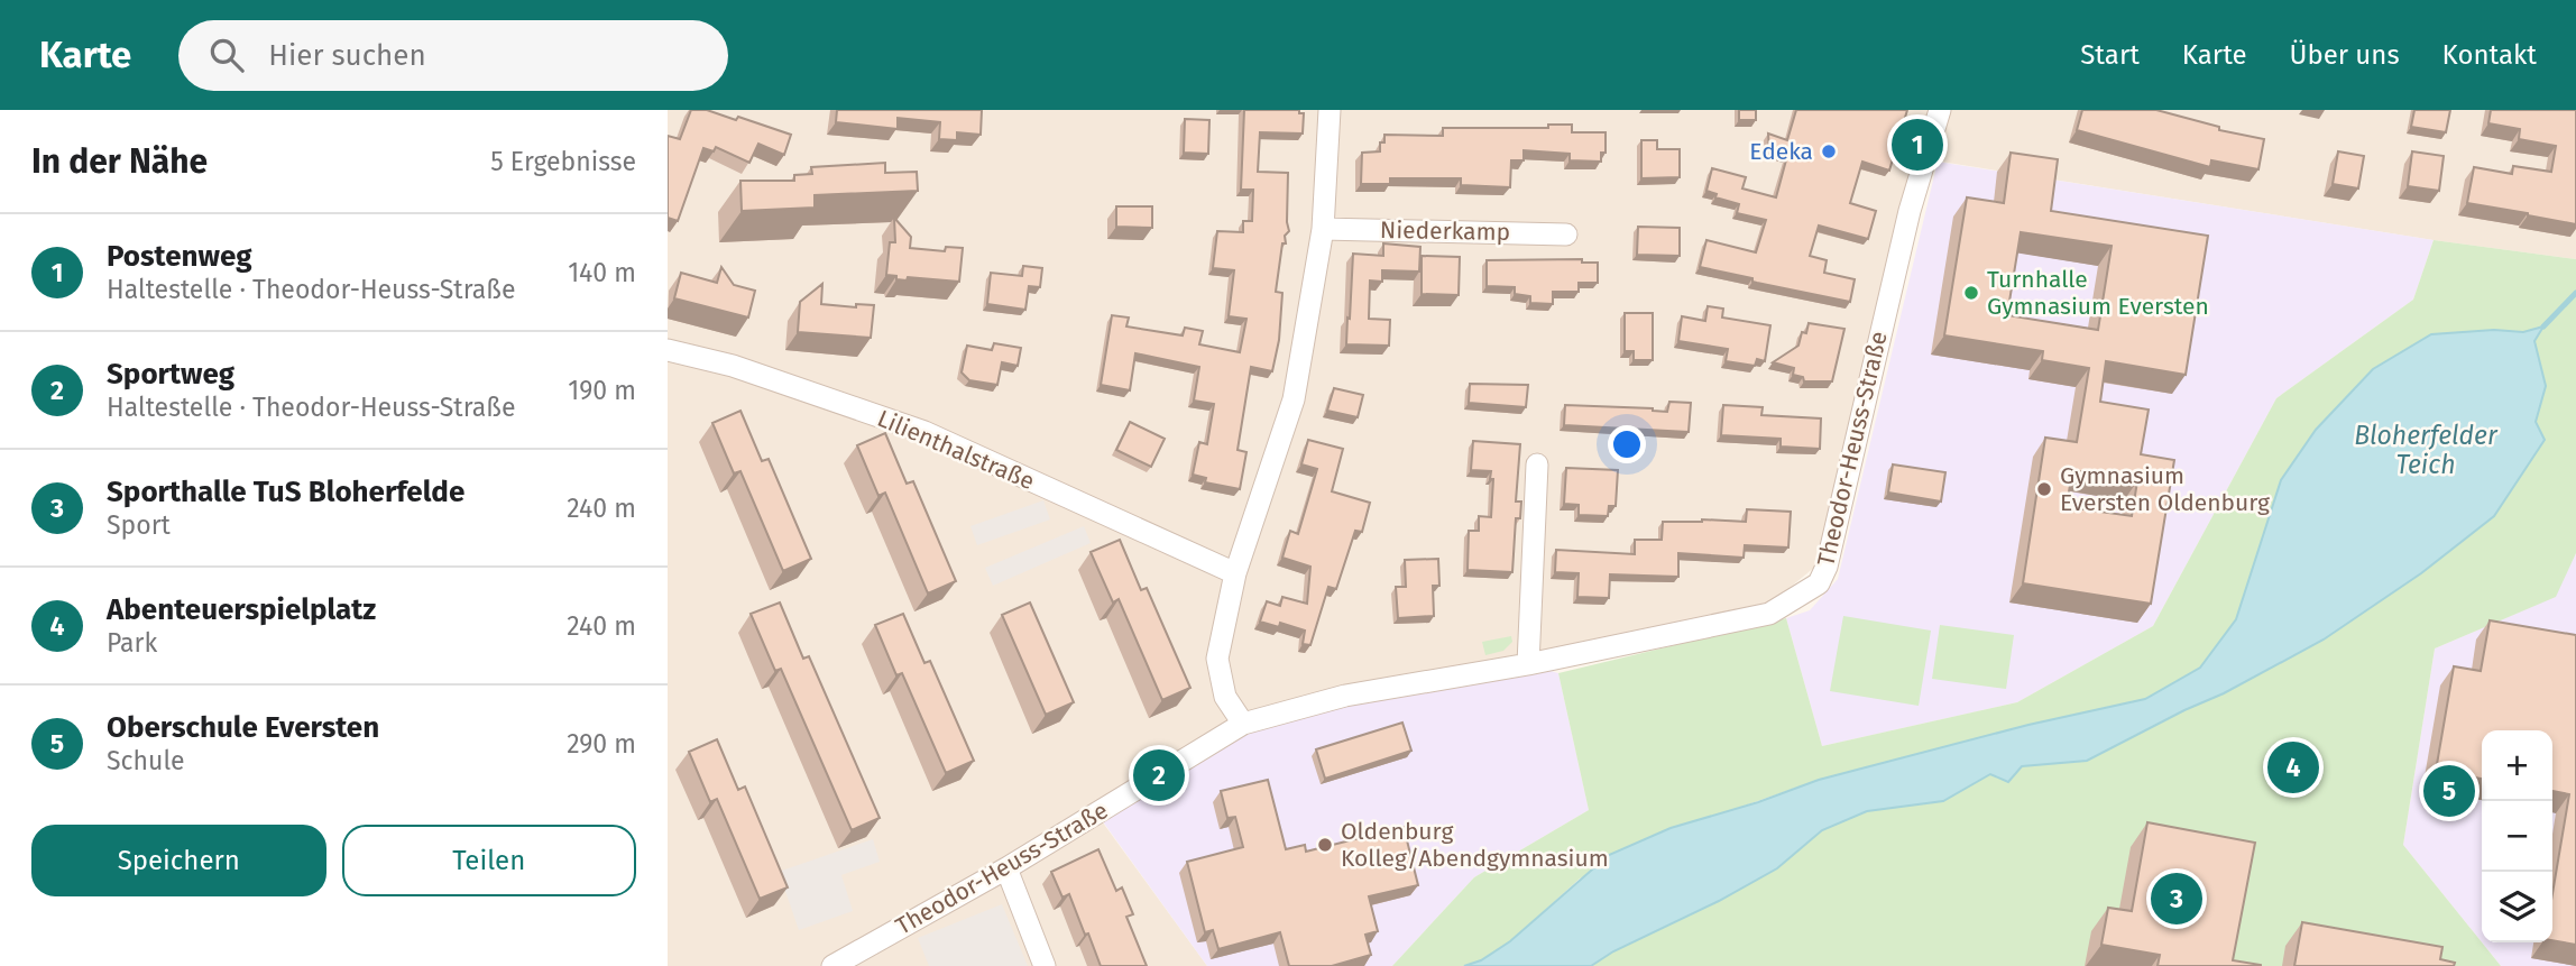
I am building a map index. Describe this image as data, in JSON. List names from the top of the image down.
{
  "streets": {
    "street": ["Niederkamp", "Theodor-Heuss-Straße", "Lilienthalstraße"]
  },
  "water": ["Bloherfelder Teich"],
  "places": [
    "Edeka",
    "Turnhalle Gymnasium Eversten",
    "Gymnasium Eversten Oldenburg",
    "Oldenburg Kolleg/Abendgymnasium"
  ],
  "page": {
    "header": "Karte",
    "search": "Hier suchen",
    "nav": [
      "Start",
      "Karte",
      "Über uns",
      "Kontakt"
    ],
    "heading": ["In der Nähe", "5 Ergebnisse"],
    "pins": [
      "1",
      "4",
      "2",
      "5",
      "3"
    ],
    "list": [
      {
        "mark": "1",
        "name": "Postenweg",
        "note": "Haltestelle · Theodor-Heuss-Straße",
        "value": "140 m"
      },
      {
        "mark": "2",
        "name": "Sportweg",
        "note": "Haltestelle · Theodor-Heuss-Straße",
        "value": "190 m"
      },
      {
        "mark": "3",
        "name": "Sporthalle TuS Bloherfelde",
        "note": "Sport",
        "value": "240 m"
      },
      {
        "mark": "4",
        "name": "Abenteuerspielplatz",
        "note": "Park",
        "value": "240 m"
      },
      {
        "mark": "5",
        "name": "Oberschule Eversten",
        "note": "Schule",
        "value": "290 m"
      }
    ],
    "map_buttons": ["+", "−"],
    "buttons": ["Speichern", "Teilen"]
  }
}
